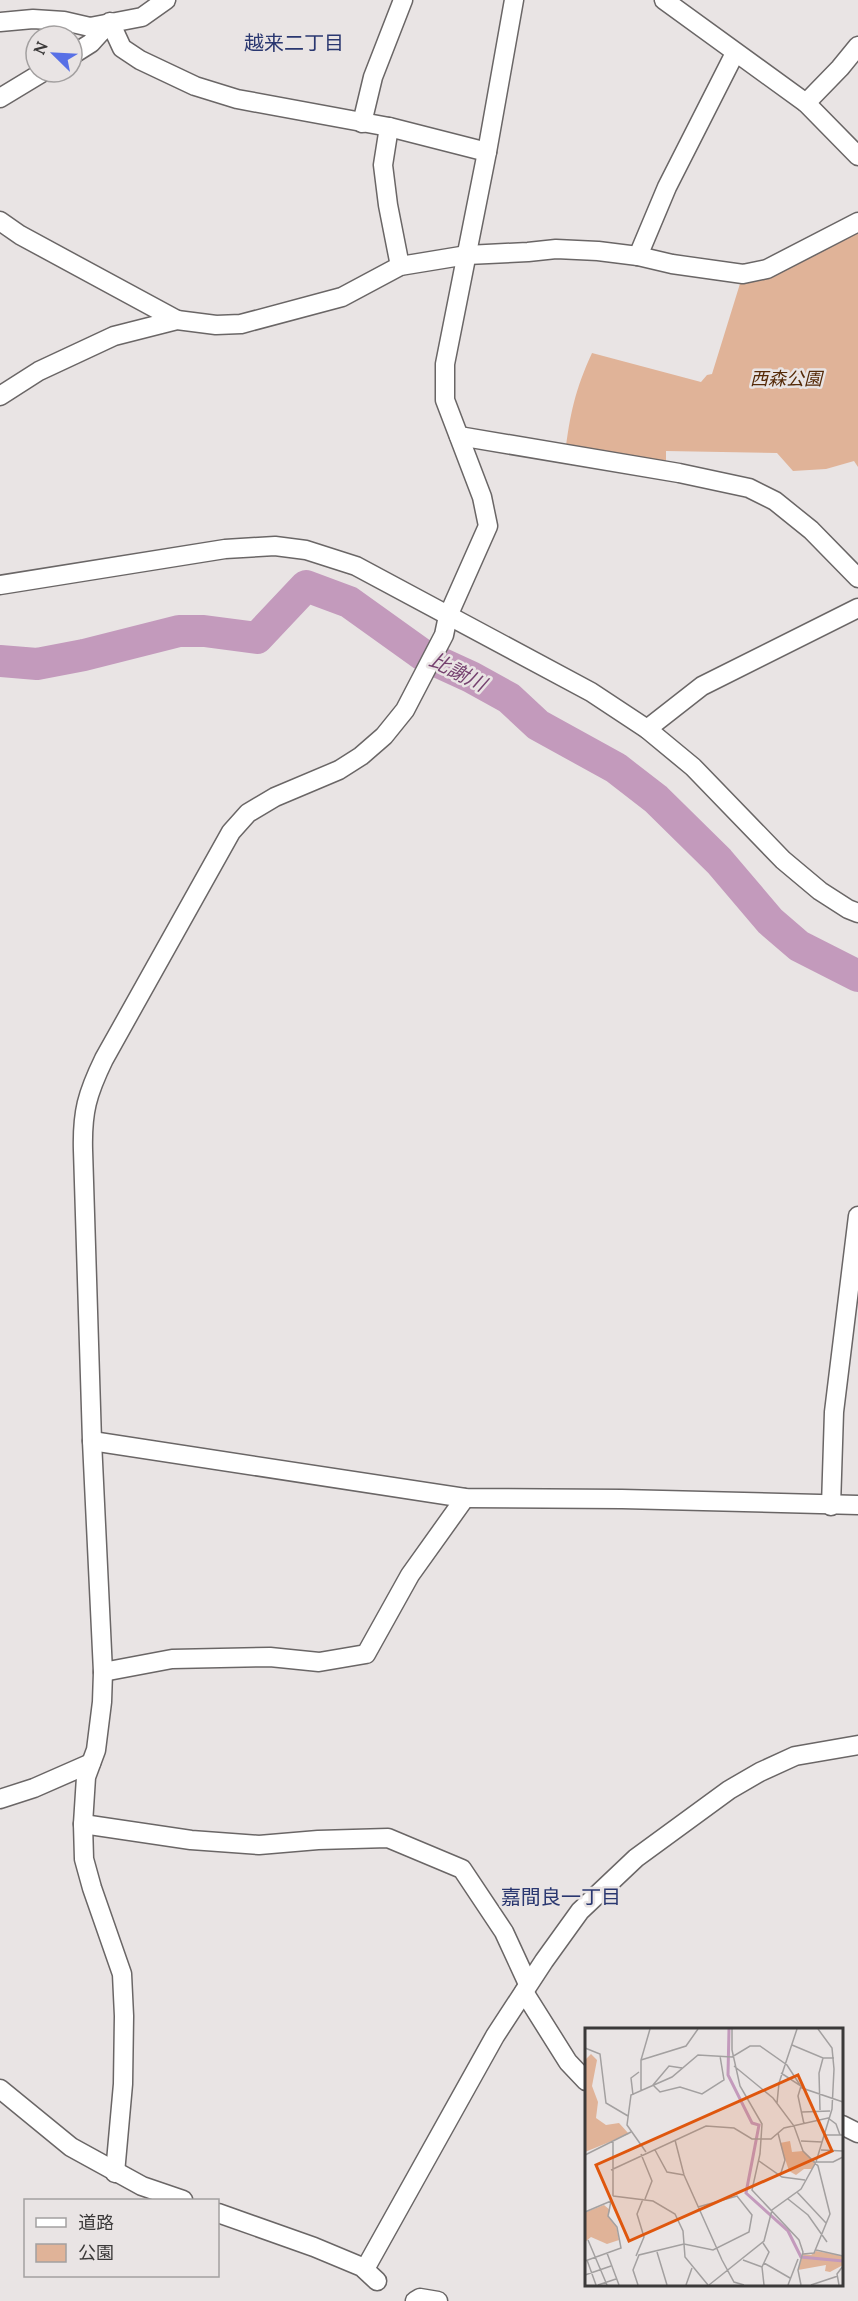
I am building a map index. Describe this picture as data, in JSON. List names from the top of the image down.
{
  "districts": ["越来二丁目", "嘉間良一丁目"],
  "water": ["比謝川"],
  "parks": ["西森公園"],
  "legend": ["道路", "公園"],
  "north": "top left"
}
